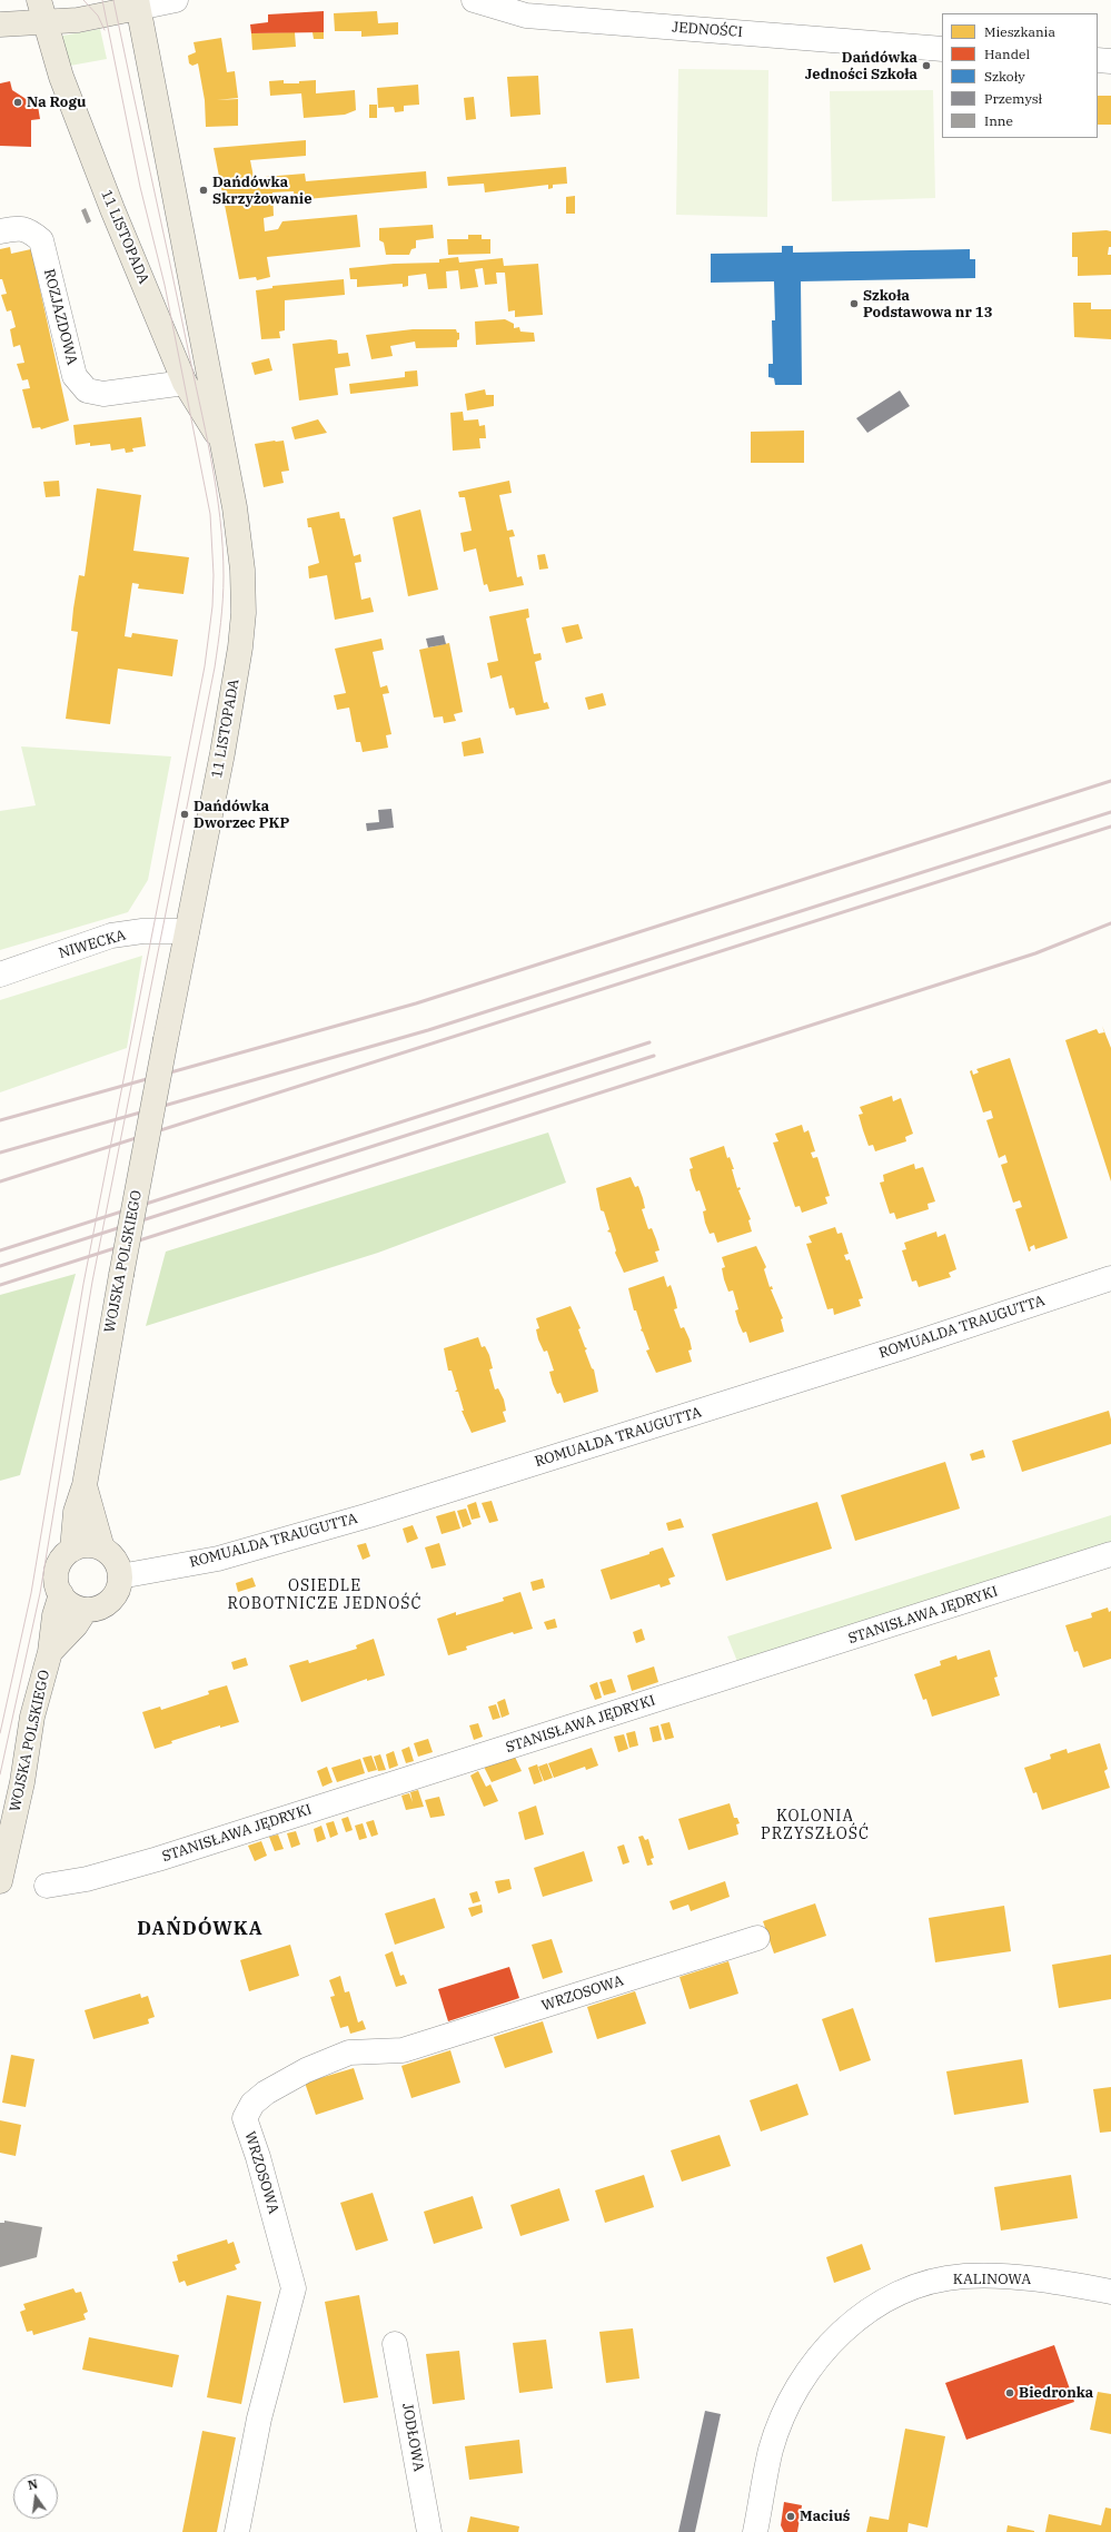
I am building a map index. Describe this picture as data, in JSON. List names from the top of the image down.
{
  "streets": {
    "main road": ["11 LISTOPADA", "WOJSKA POLSKIEGO"],
    "street": [
      "JEDNOŚCI",
      "ROZJAZDOWA",
      "NIWECKA",
      "ROMUALDA TRAUGUTTA",
      "STANISŁAWA JĘDRYKI",
      "WRZOSOWA",
      "KALINOWA",
      "JODŁOWA"
    ]
  },
  "crossings": [
    ["11 LISTOPADA", "ROZJAZDOWA"],
    ["11 LISTOPADA", "NIWECKA"],
    ["11 LISTOPADA", "WOJSKA POLSKIEGO"],
    ["WOJSKA POLSKIEGO", "ROMUALDA TRAUGUTTA"]
  ],
  "districts": ["OSIEDLE ROBOTNICZE JEDNOŚĆ", "KOLONIA PRZYSZŁOŚĆ", "DAŃDÓWKA"],
  "places": [
    "Dańdówka Jedności Szkoła",
    "Na Rogu",
    "Dańdówka Skrzyżowanie",
    "Szkoła Podstawowa nr 13",
    "Dańdówka Dworzec PKP",
    "Biedronka",
    "Maciuś"
  ],
  "legend": [
    "Mieszkania",
    "Handel",
    "Szkoły",
    "Przemysł",
    "Inne"
  ],
  "north": "top"
}
